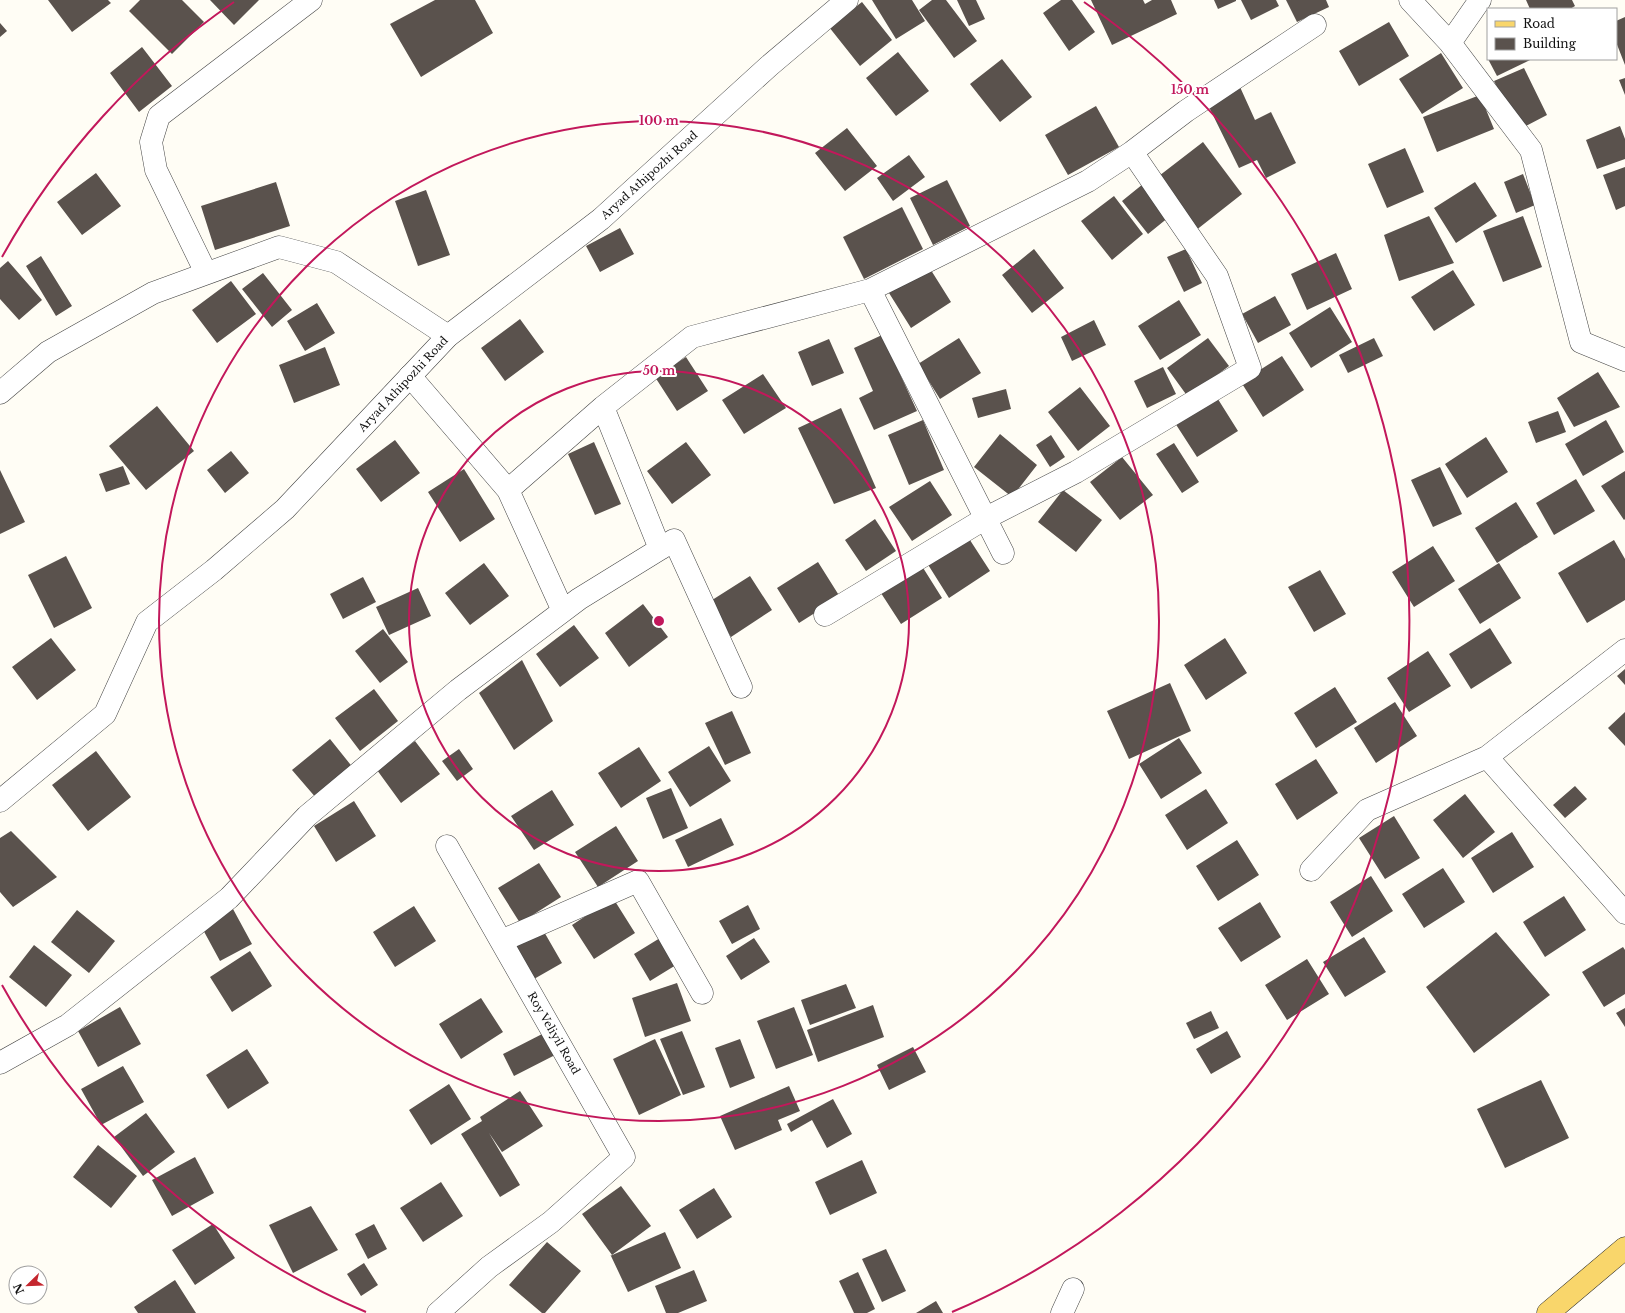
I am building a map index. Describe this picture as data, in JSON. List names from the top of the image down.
{
  "streets": {
    "street": ["Aryad Athipozhi Road", "Roy Veliyil Road"]
  },
  "legend": ["Road", "Building"],
  "north": "bottom left",
  "rings": ["150 m", "100 m", "50 m"]
}
